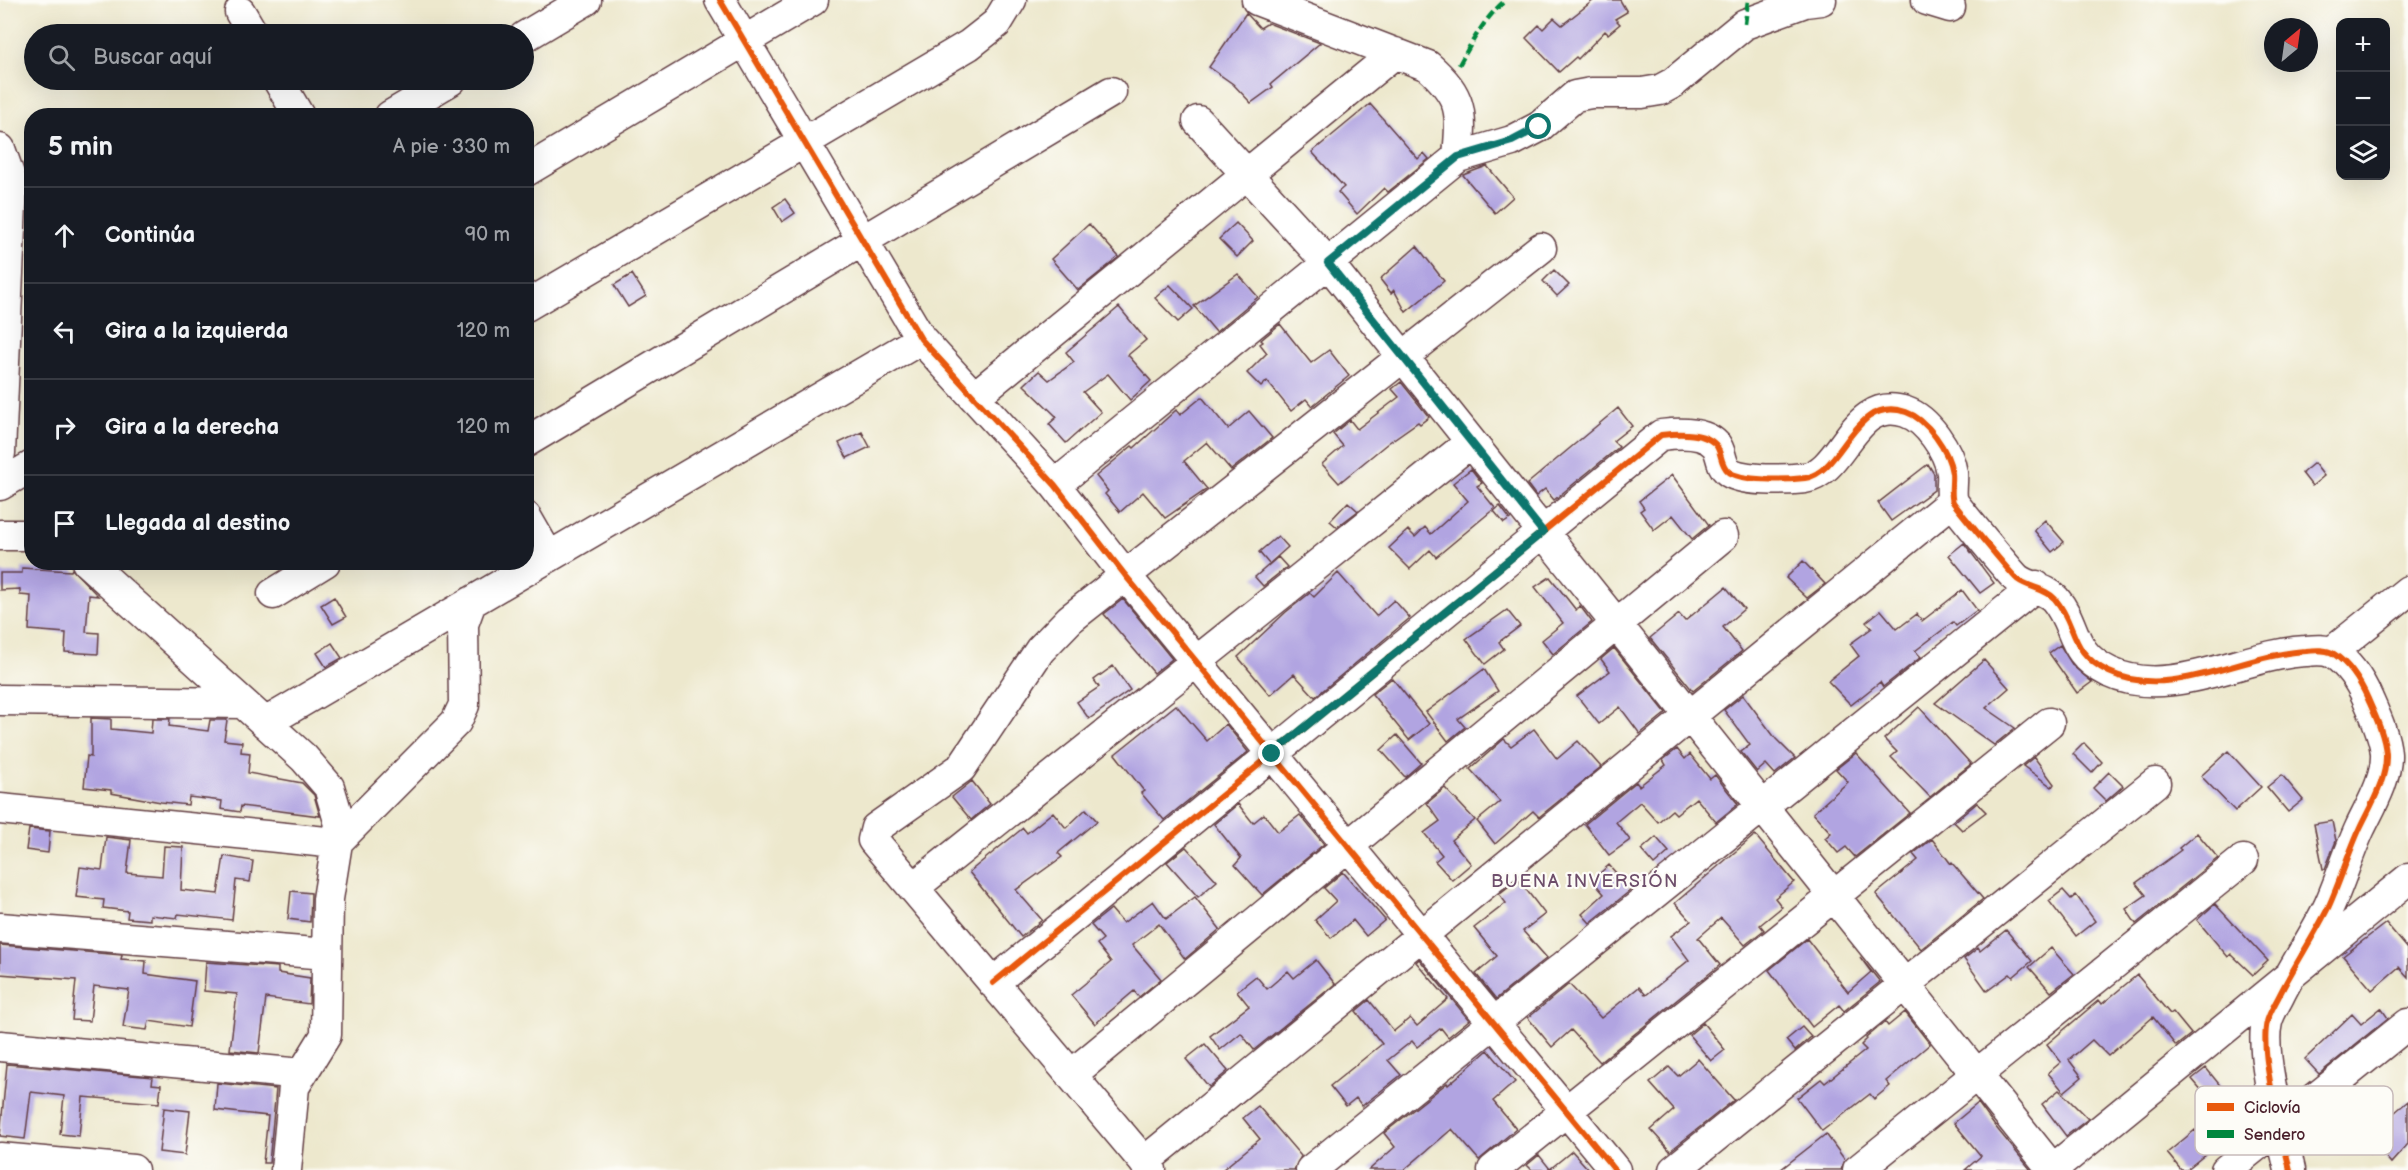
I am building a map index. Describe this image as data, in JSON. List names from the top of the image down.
{
  "districts": ["BUENA INVERSIÓN"],
  "legend": ["Ciclovía", "Sendero"],
  "north": "top right",
  "page": {
    "map_buttons": ["+", "−"],
    "search": "Buscar aquí",
    "heading": ["5 min", "A pie · 330 m"],
    "list": [
      ["Continúa", "90 m"],
      ["Gira a la izquierda", "120 m"],
      ["Gira a la derecha", "120 m"],
      "Llegada al destino"
    ]
  }
}
